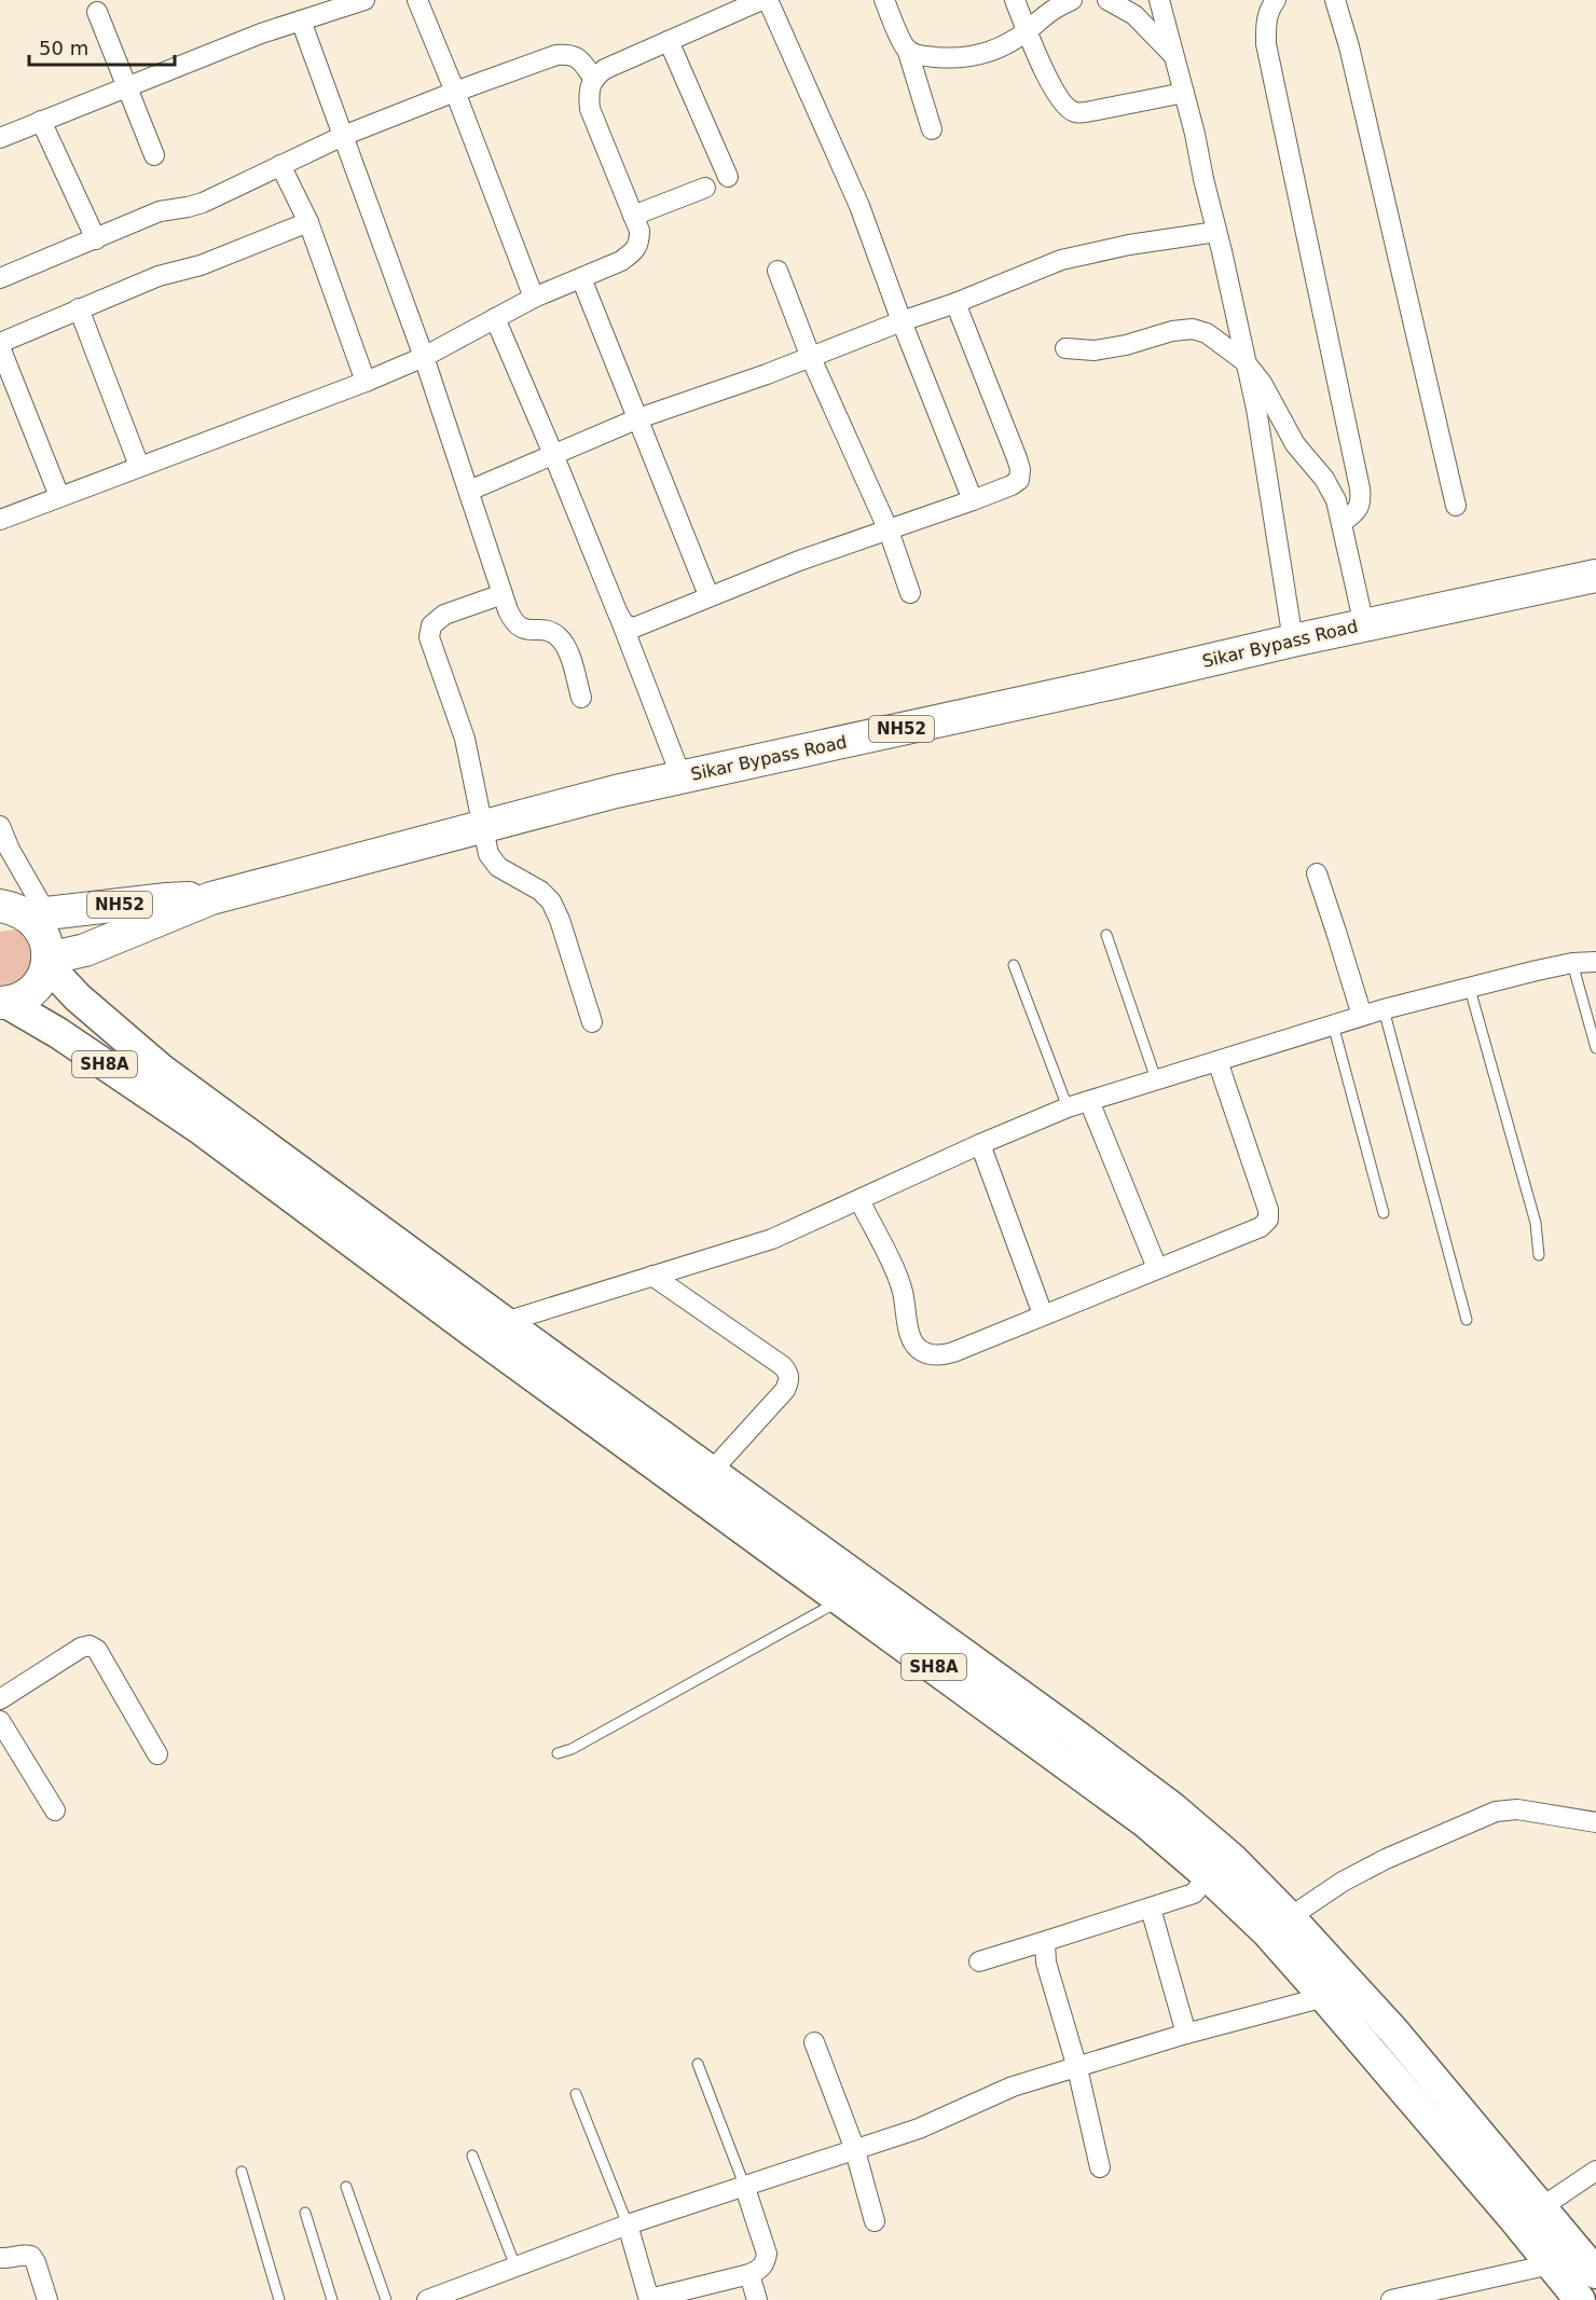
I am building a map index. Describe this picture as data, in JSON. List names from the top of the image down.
{
  "streets": {
    "highway": ["Sikar Bypass Road", "NH52"],
    "main road": ["SH8A"]
  },
  "crossings": [
    ["Sikar Bypass Road", "SH8A"]
  ],
  "scale_bar": "50 m"
}
